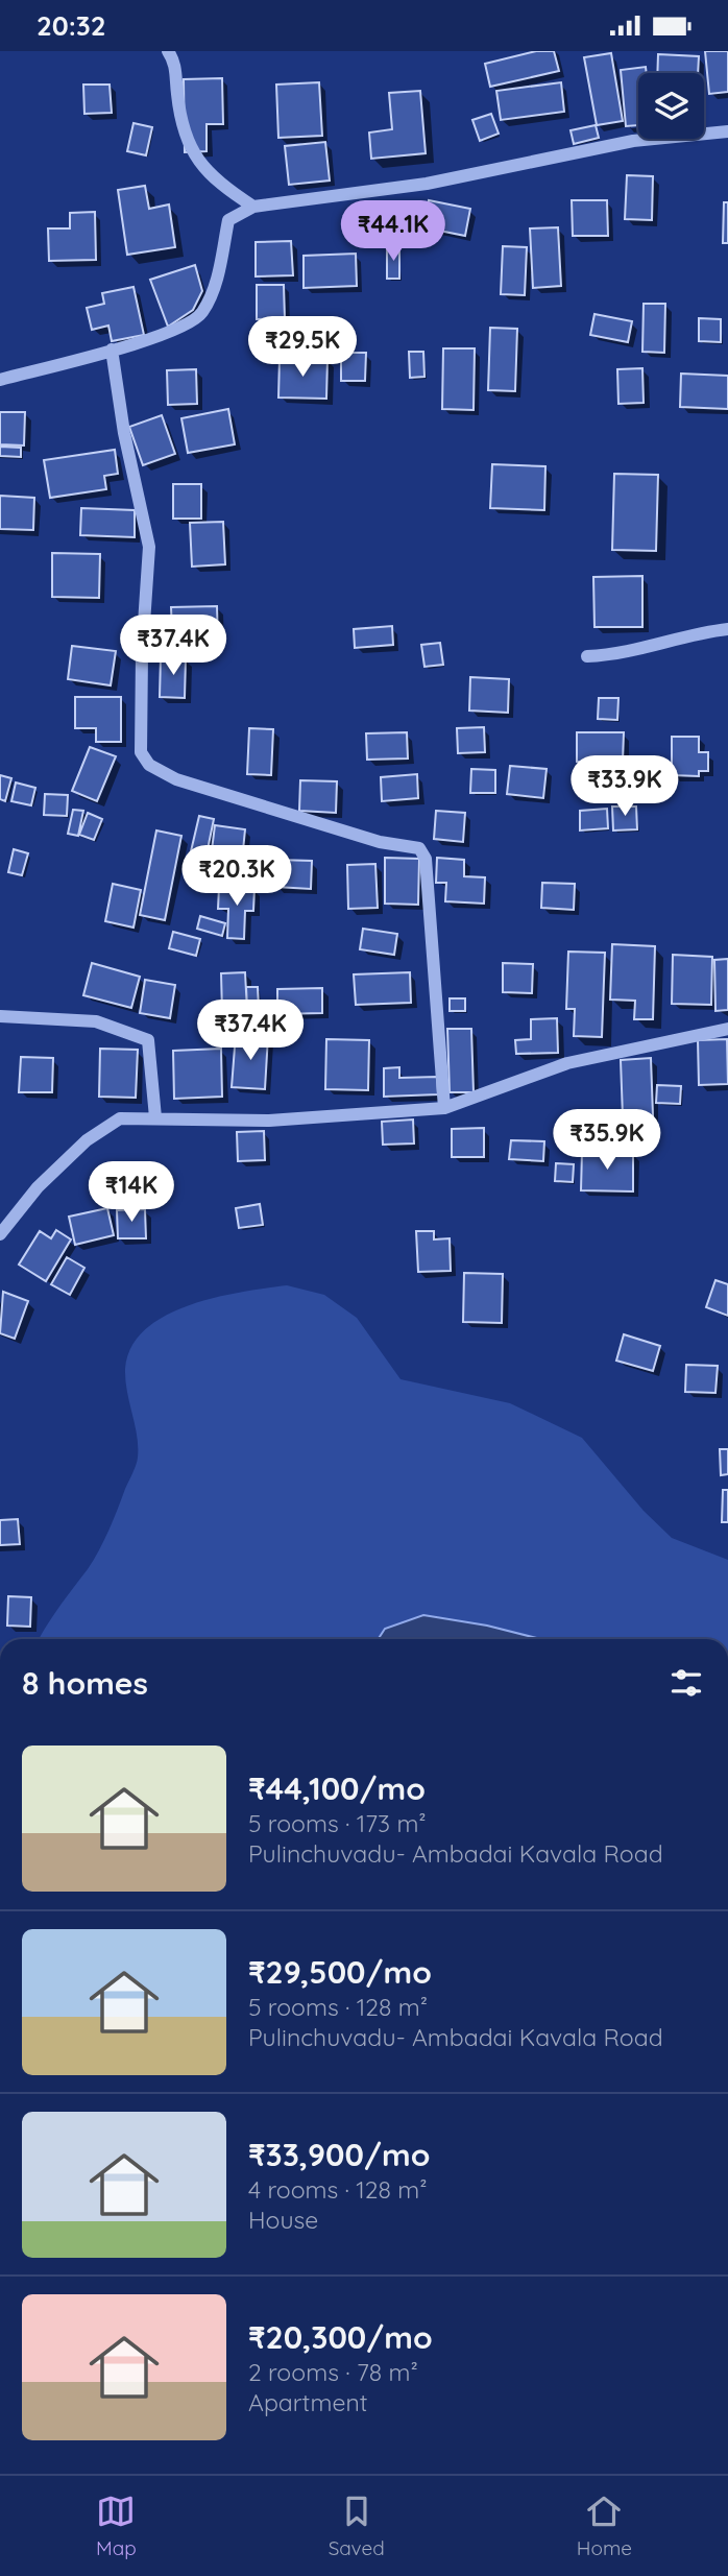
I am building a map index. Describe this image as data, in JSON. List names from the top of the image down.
{
  "page": {
    "status": "20:32",
    "price": [
      "₹44.1K",
      "₹29.5K",
      "₹37.4K",
      "₹33.9K",
      "₹20.3K",
      "₹37.4K",
      "₹35.9K",
      "₹14K"
    ],
    "heading": "8 homes",
    "list": [
      {
        "name": "₹44,100/mo",
        "note": "5 rooms · 173 m² · Pulinchuvadu- Ambadai Kavala Road"
      },
      {
        "name": "₹29,500/mo",
        "note": "5 rooms · 128 m² · Pulinchuvadu- Ambadai Kavala Road"
      },
      {
        "name": "₹33,900/mo",
        "note": "4 rooms · 128 m² · House"
      },
      {
        "name": "₹20,300/mo",
        "note": "2 rooms · 78 m² · Apartment"
      }
    ],
    "tabs": ["Map", "Saved", "Home"]
  }
}
